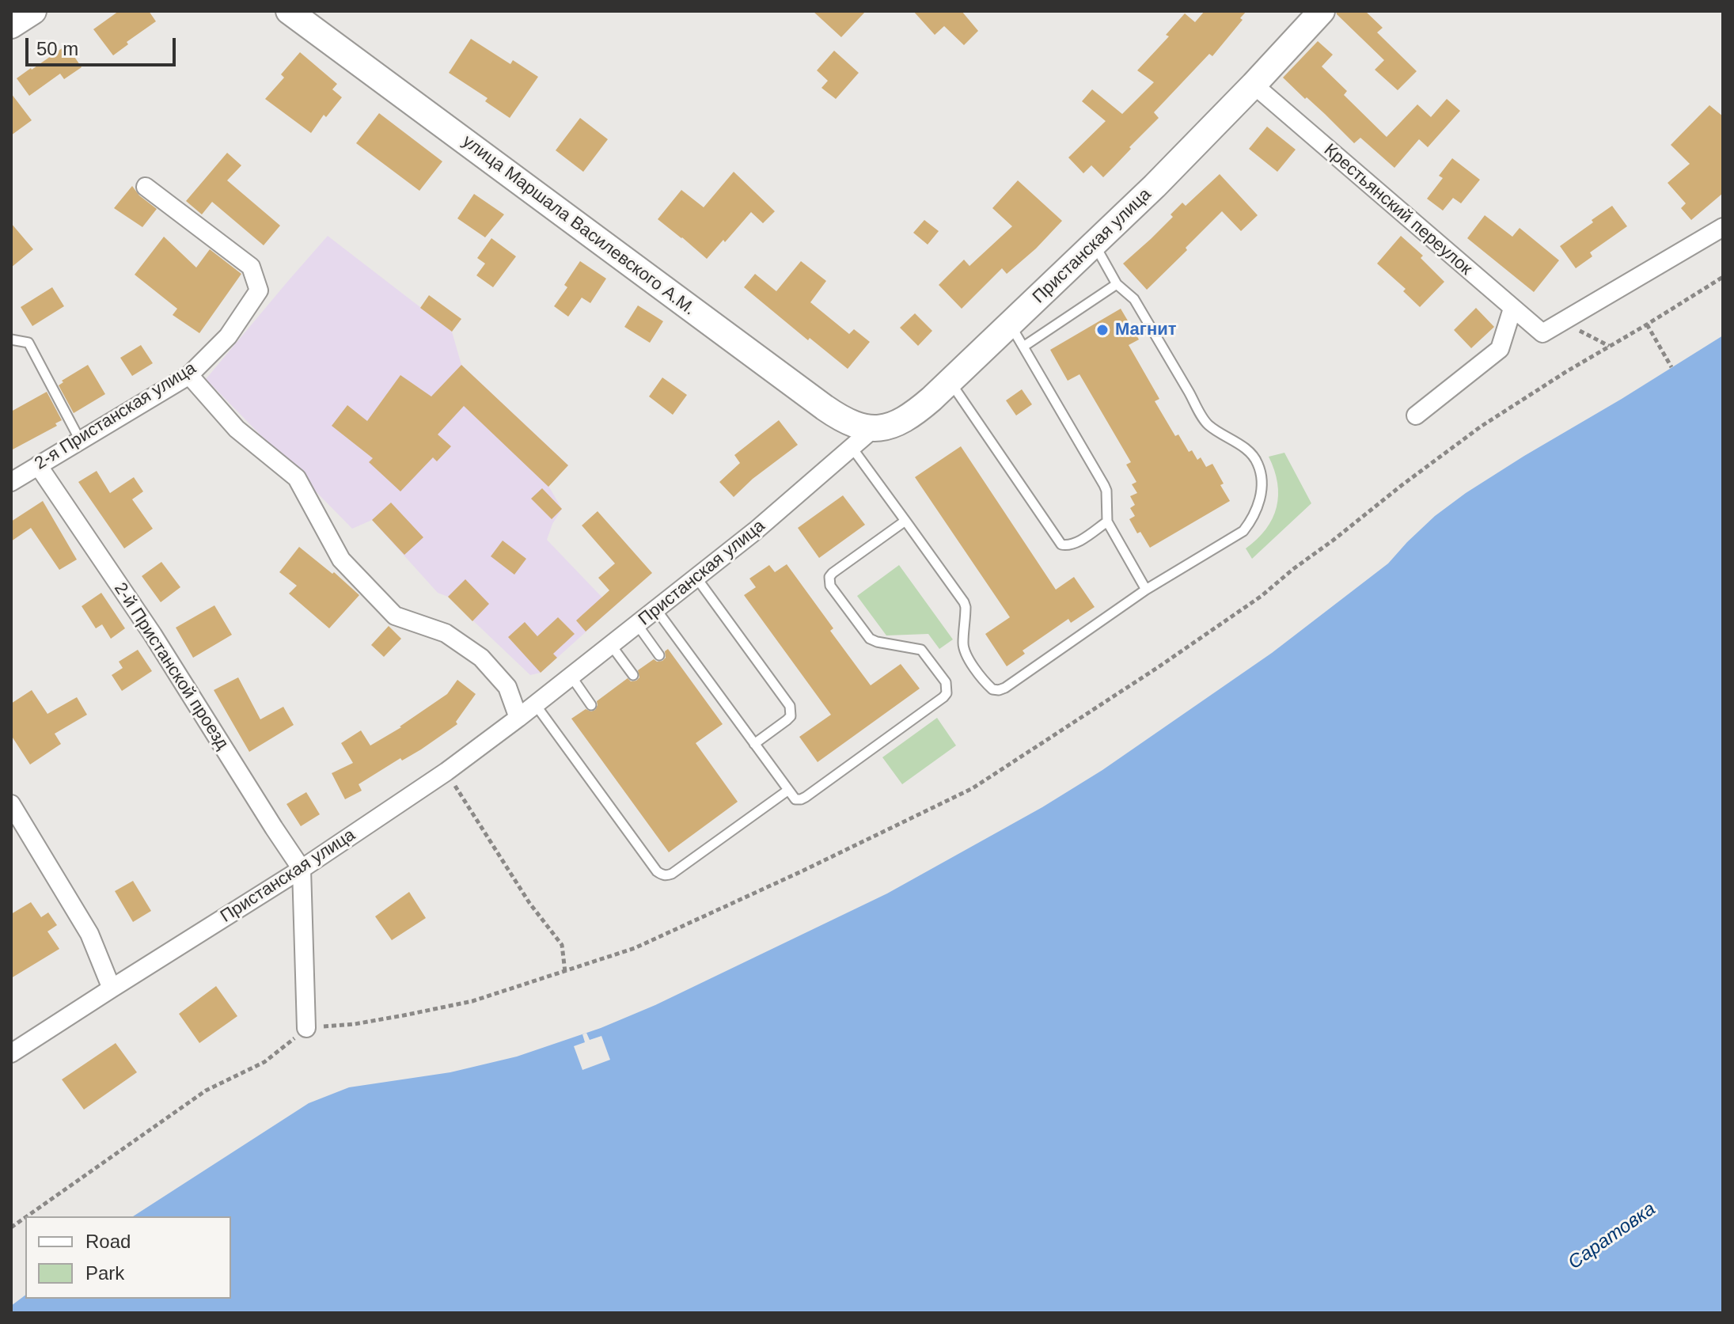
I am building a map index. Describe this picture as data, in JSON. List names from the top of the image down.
{
  "streets": {
    "street": [
      "Крестьянский переулок",
      "улица Маршала Василевского А.М.",
      "Пристанская улица",
      "2-я Пристанская улица",
      "2-й Пристанской проезд"
    ]
  },
  "crossings": [
    ["Крестьянский переулок", "Пристанская улица"],
    ["улица Маршала Василевского А.М.", "Пристанская улица"],
    ["Пристанская улица", "2-й Пристанской проезд"],
    ["2-я Пристанская улица", "2-й Пристанской проезд"]
  ],
  "water": ["Саратовка"],
  "places": ["Магнит"],
  "legend": ["Road", "Park"],
  "scale_bar": "50 m"
}
